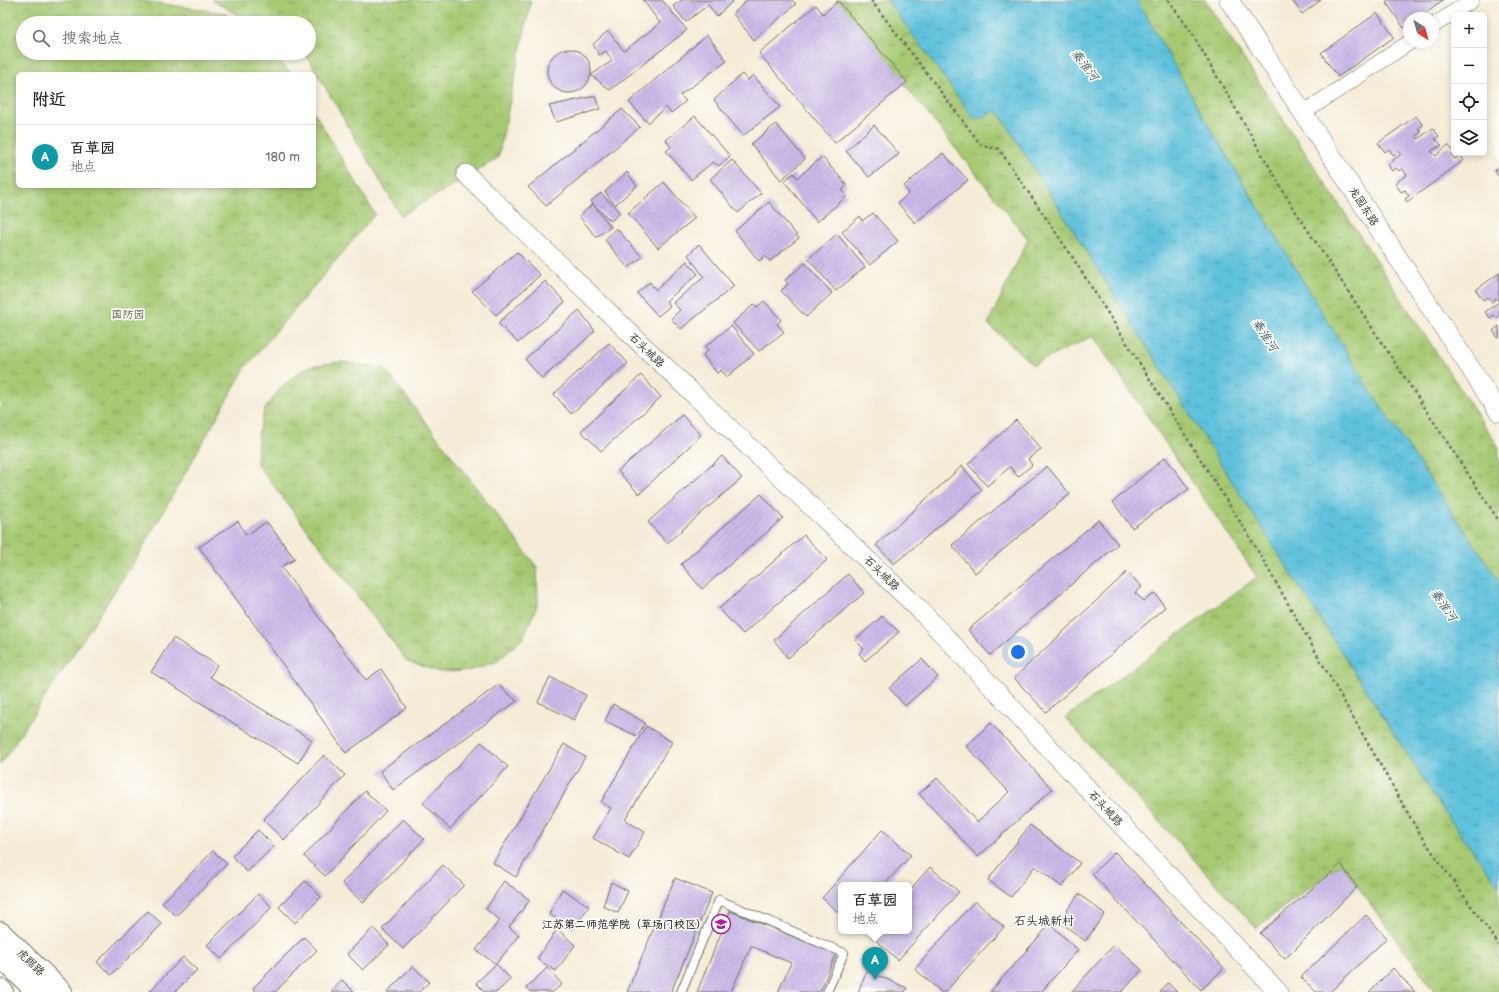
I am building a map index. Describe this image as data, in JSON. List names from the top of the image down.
{
  "streets": {
    "main road": ["虎踞路"],
    "street": ["龙园东路", "石头城路"]
  },
  "districts": ["石头城新村"],
  "water": ["秦淮河"],
  "parks": ["国防园"],
  "places": {
    "school or university": ["江苏第二师范学院（草场门校区）"]
  },
  "north": "bottom right",
  "page": {
    "map_buttons": ["+", "−"],
    "search": "搜索地点",
    "heading": "附近",
    "list": [
      {
        "mark": "A",
        "name": "百草园",
        "note": "地点",
        "value": "180 m"
      }
    ],
    "popup": ["百草园", "地点"],
    "pins": "A"
  }
}
